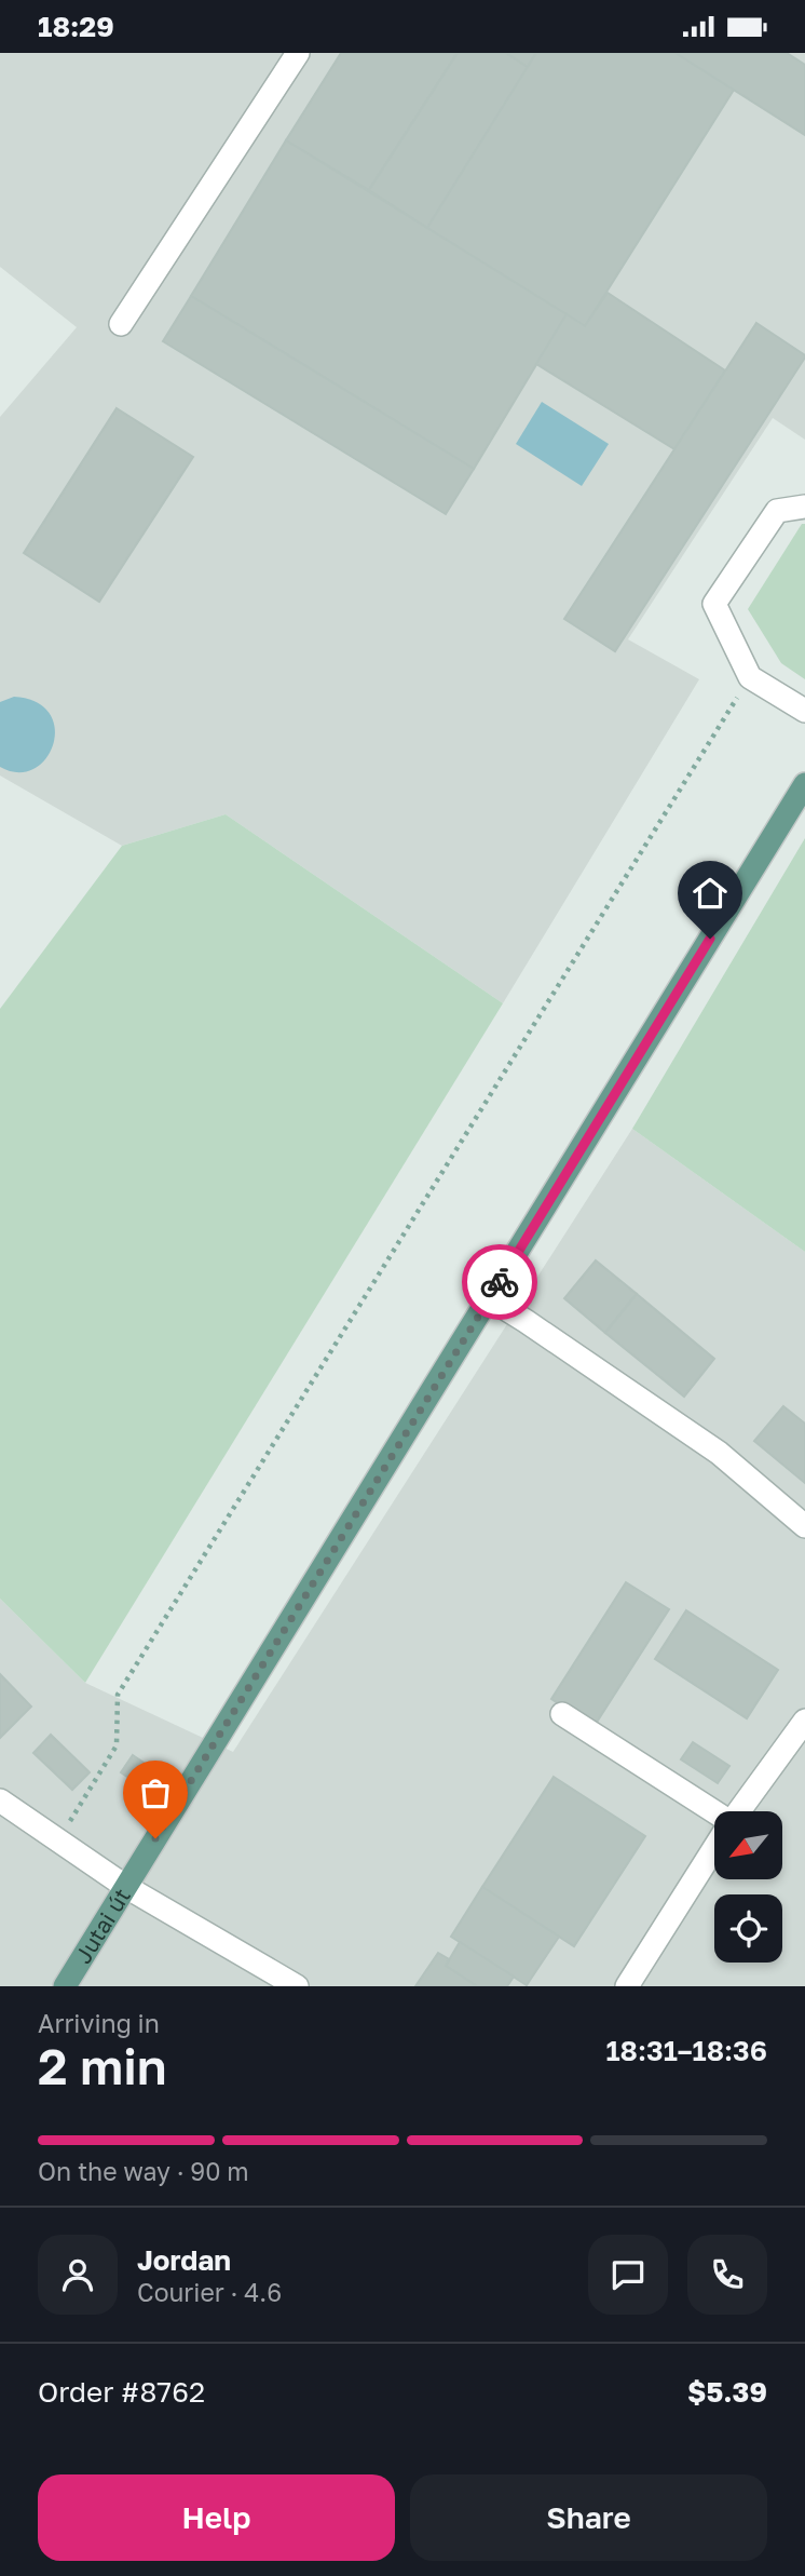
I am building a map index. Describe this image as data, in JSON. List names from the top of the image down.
{
  "streets": {
    "main road": ["Jutai út"]
  },
  "north": "bottom left",
  "page": {
    "status": "18:29",
    "heading": ["2 min", "Arriving in", "18:31–18:36"],
    "panel": [
      "Jordan",
      "Courier · 4.6",
      "Order #8762",
      "$5.39"
    ],
    "bar": "On the way · 90 m",
    "buttons": ["Help", "Share"]
  }
}
